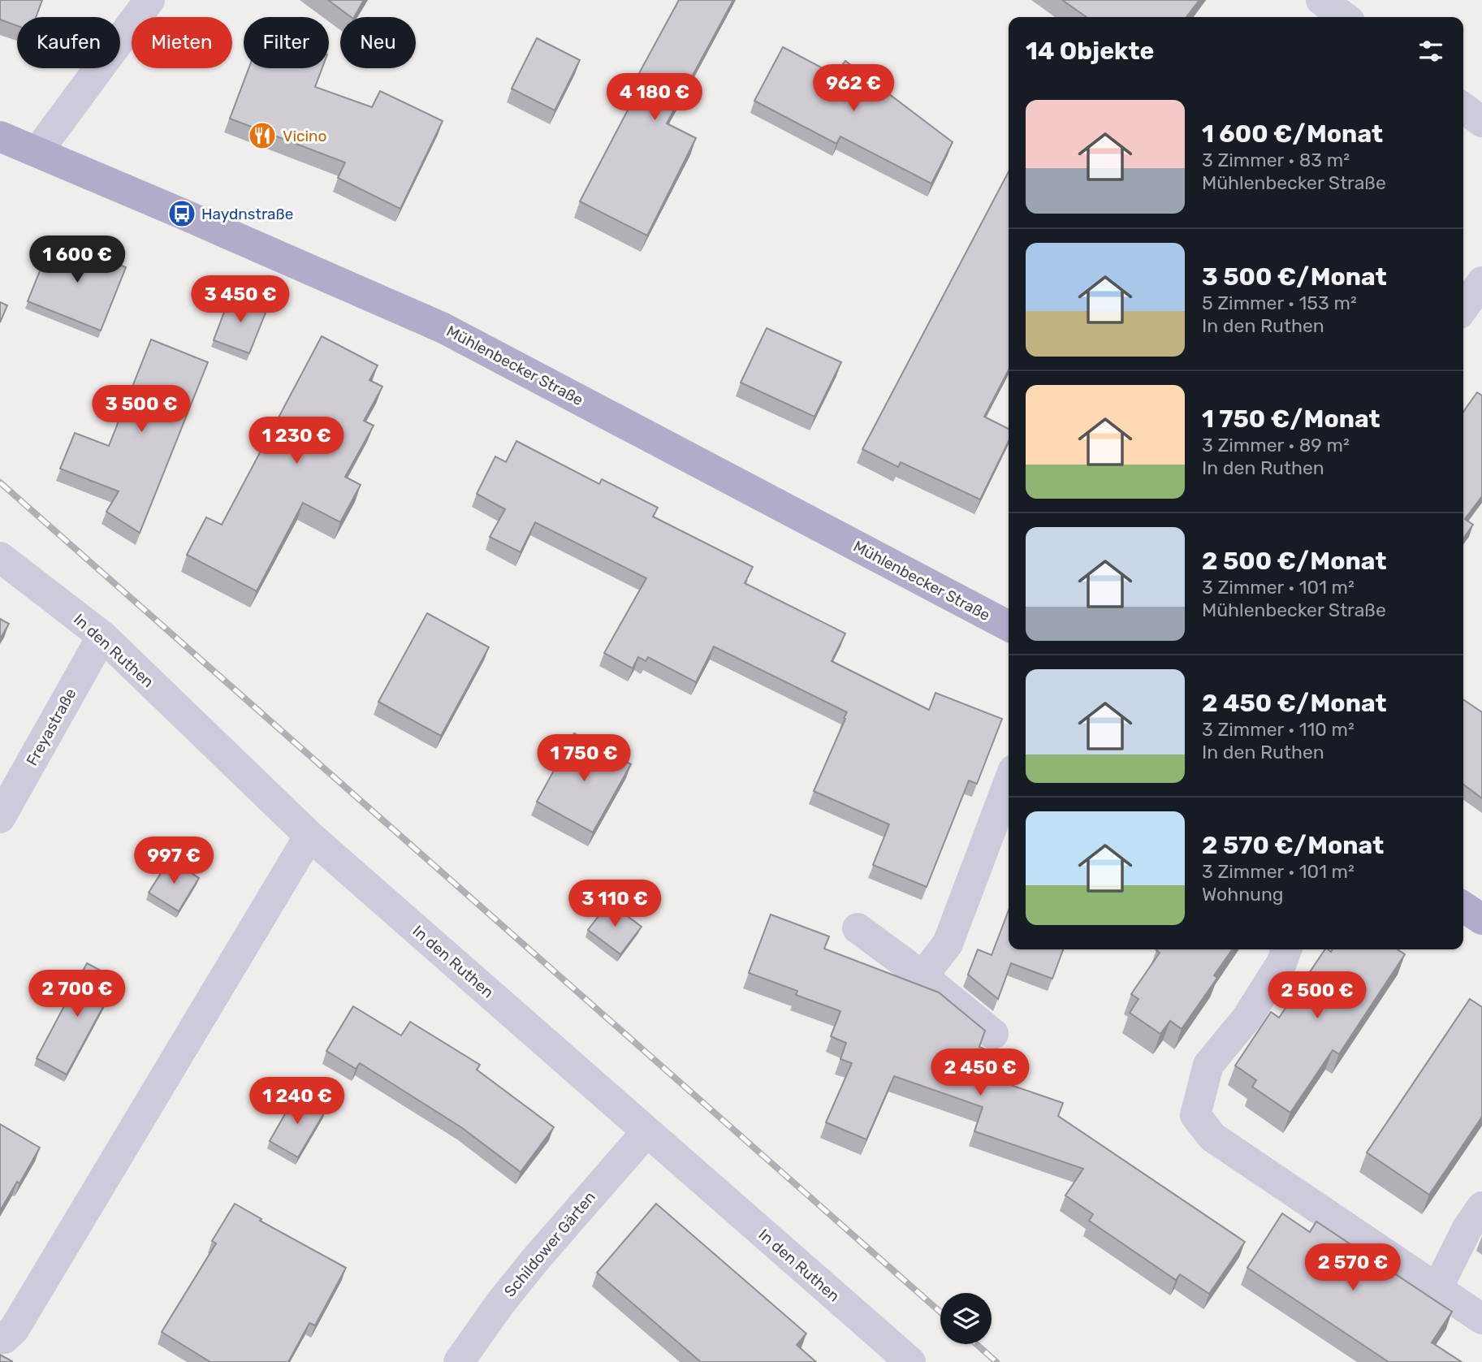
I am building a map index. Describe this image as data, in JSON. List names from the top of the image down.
{
  "streets": {
    "main road": ["Mühlenbecker Straße"],
    "street": ["In den Ruthen", "Freyastraße", "Schildower Gärten"]
  },
  "crossings": [
    ["In den Ruthen", "Freyastraße"],
    ["In den Ruthen", "Schildower Gärten"]
  ],
  "places": {
    "restaurant": ["Vicino"],
    "bus stop": ["Haydnstraße"]
  },
  "page": {
    "chip": [
      "Kaufen",
      "Mieten",
      "Filter",
      "Neu"
    ],
    "heading": "14 Objekte",
    "price": [
      "962 €",
      "4 180 €",
      "1 600 €",
      "3 450 €",
      "3 500 €",
      "1 230 €",
      "1 750 €",
      "997 €",
      "3 110 €",
      "2 700 €",
      "2 500 €",
      "2 450 €",
      "1 240 €",
      "2 570 €"
    ],
    "list": [
      {
        "name": "1 600 €/Monat",
        "note": "3 Zimmer · 83 m² · Mühlenbecker Straße"
      },
      {
        "name": "3 500 €/Monat",
        "note": "5 Zimmer · 153 m² · In den Ruthen"
      },
      {
        "name": "1 750 €/Monat",
        "note": "3 Zimmer · 89 m² · In den Ruthen"
      },
      {
        "name": "2 500 €/Monat",
        "note": "3 Zimmer · 101 m² · Mühlenbecker Straße"
      },
      {
        "name": "2 450 €/Monat",
        "note": "3 Zimmer · 110 m² · In den Ruthen"
      },
      {
        "name": "2 570 €/Monat",
        "note": "3 Zimmer · 101 m² · Wohnung"
      }
    ]
  }
}
